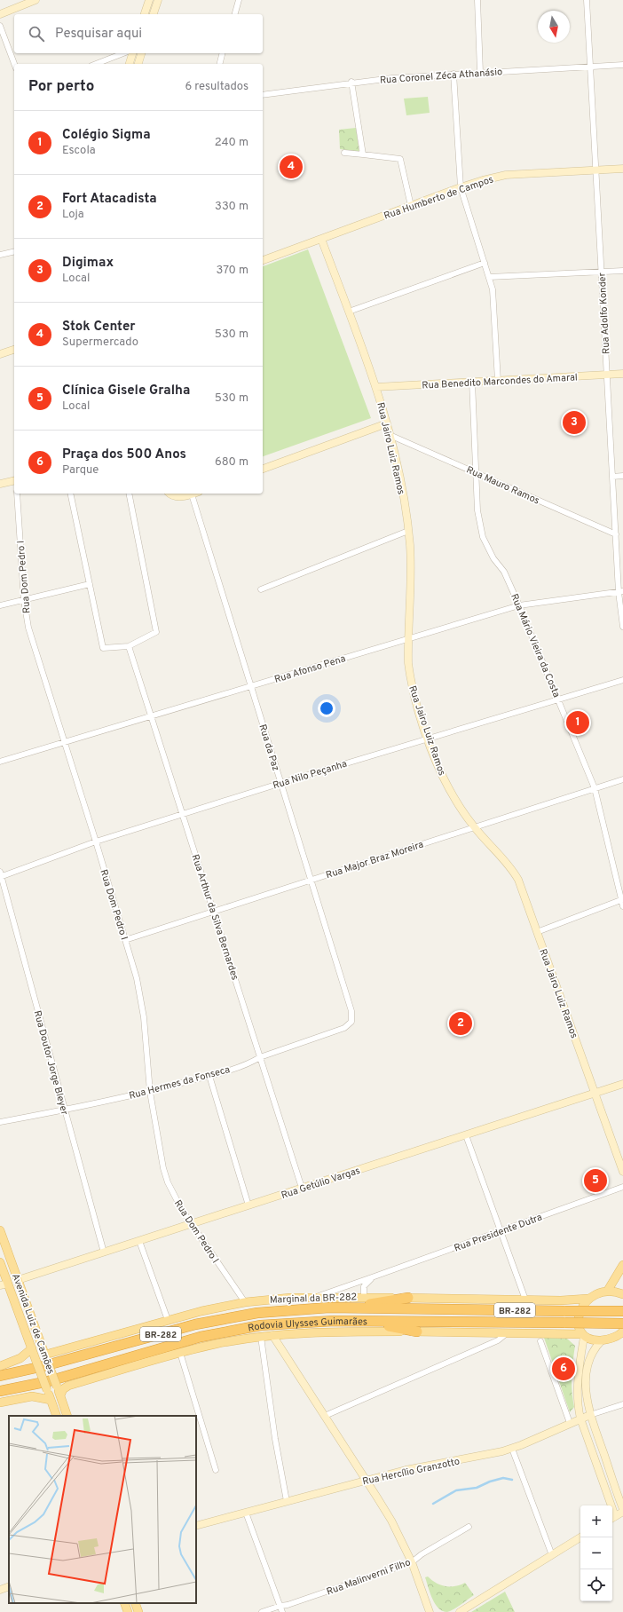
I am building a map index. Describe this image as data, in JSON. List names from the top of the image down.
{
  "streets": {
    "highway": ["BR-282", "Rodovia Ulysses Guimarães"],
    "main road": ["Marginal da BR-282", "Avenida Luiz de Camões"],
    "street": [
      "Rua Coronel Zéca Athanásio",
      "Rua Humberto de Campos",
      "Rua Adolfo Konder",
      "Rua Benedito Marcondes do Amaral",
      "Rua Jairo Luiz Ramos",
      "Rua Mauro Ramos",
      "Rua Dom Pedro I",
      "Rua Mário Vieira da Costa",
      "Rua Afonso Pena",
      "Rua da Paz",
      "Rua Nilo Peçanha",
      "Rua Major Braz Moreira",
      "Rua Arthur da Silva Bernardes",
      "Rua Doutor Jorge Bleyer",
      "Rua Hermes da Fonseca",
      "Rua Getúlio Vargas",
      "Rua Presidente Dutra",
      "Rua Hercílio Granzotto",
      "Rua Malinverni Filho"
    ]
  },
  "crossings": [
    ["Rua Coronel Zéca Athanásio", "Rua Adolfo Konder"],
    ["Rua Humberto de Campos", "Rua Adolfo Konder"],
    ["Rua Humberto de Campos", "Rua Jairo Luiz Ramos"],
    ["Rua Adolfo Konder", "Rua Benedito Marcondes do Amaral"],
    ["Rua Adolfo Konder", "Rua Mauro Ramos"],
    ["Rua Adolfo Konder", "Rua Afonso Pena"],
    ["Rua Benedito Marcondes do Amaral", "Rua Jairo Luiz Ramos"],
    ["Rua Benedito Marcondes do Amaral", "Rua Mário Vieira da Costa"],
    ["Rua Jairo Luiz Ramos", "Rua Mauro Ramos"],
    ["Rua Jairo Luiz Ramos", "Rua Afonso Pena"],
    ["Rua Jairo Luiz Ramos", "Rua Nilo Peçanha"],
    ["Rua Jairo Luiz Ramos", "Rua Major Braz Moreira"],
    ["Rua Jairo Luiz Ramos", "Rua Getúlio Vargas"],
    ["Rua Mauro Ramos", "Rua Mário Vieira da Costa"],
    ["Rua Dom Pedro I", "Rua Afonso Pena"],
    ["Rua Dom Pedro I", "Rua Nilo Peçanha"],
    ["Rua Dom Pedro I", "Rua Major Braz Moreira"],
    ["Rua Dom Pedro I", "Rua Hermes da Fonseca"],
    ["Rua Dom Pedro I", "Rua Getúlio Vargas"],
    ["Rua Dom Pedro I", "Marginal da BR-282"],
    ["Rua Mário Vieira da Costa", "Rua Afonso Pena"],
    ["Rua Mário Vieira da Costa", "Rua Nilo Peçanha"],
    ["Rua Mário Vieira da Costa", "Rua Major Braz Moreira"],
    ["Rua Afonso Pena", "Rua da Paz"],
    ["Rua Afonso Pena", "Rua Arthur da Silva Bernardes"],
    ["Rua da Paz", "Rua Nilo Peçanha"],
    ["Rua da Paz", "Rua Major Braz Moreira"],
    ["Rua da Paz", "Rua Hermes da Fonseca"],
    ["Rua Nilo Peçanha", "Rua Arthur da Silva Bernardes"],
    ["Rua Nilo Peçanha", "Rua Doutor Jorge Bleyer"],
    ["Rua Major Braz Moreira", "Rua Arthur da Silva Bernardes"],
    ["Rua Arthur da Silva Bernardes", "Rua Hermes da Fonseca"],
    ["Rua Arthur da Silva Bernardes", "Rua Getúlio Vargas"],
    ["Rua Doutor Jorge Bleyer", "Rua Hermes da Fonseca"],
    ["Rua Doutor Jorge Bleyer", "Rua Getúlio Vargas"],
    ["Rua Getúlio Vargas", "Avenida Luiz de Camões"],
    ["Rua Presidente Dutra", "Marginal da BR-282"],
    ["Marginal da BR-282", "Avenida Luiz de Camões"]
  ],
  "north": "bottom",
  "page": {
    "search": "Pesquisar aqui",
    "heading": ["Por perto", "6 resultados"],
    "list": [
      {
        "mark": "1",
        "name": "Colégio Sigma",
        "note": "Escola",
        "value": "240 m"
      },
      {
        "mark": "2",
        "name": "Fort Atacadista",
        "note": "Loja",
        "value": "330 m"
      },
      {
        "mark": "3",
        "name": "Digimax",
        "note": "Local",
        "value": "370 m"
      },
      {
        "mark": "4",
        "name": "Stok Center",
        "note": "Supermercado",
        "value": "530 m"
      },
      {
        "mark": "5",
        "name": "Clínica Gisele Gralha",
        "note": "Local",
        "value": "530 m"
      },
      {
        "mark": "6",
        "name": "Praça dos 500 Anos",
        "note": "Parque",
        "value": "680 m"
      }
    ],
    "pins": [
      "4",
      "3",
      "1",
      "2",
      "5",
      "6"
    ],
    "map_buttons": ["+", "−"]
  }
}
